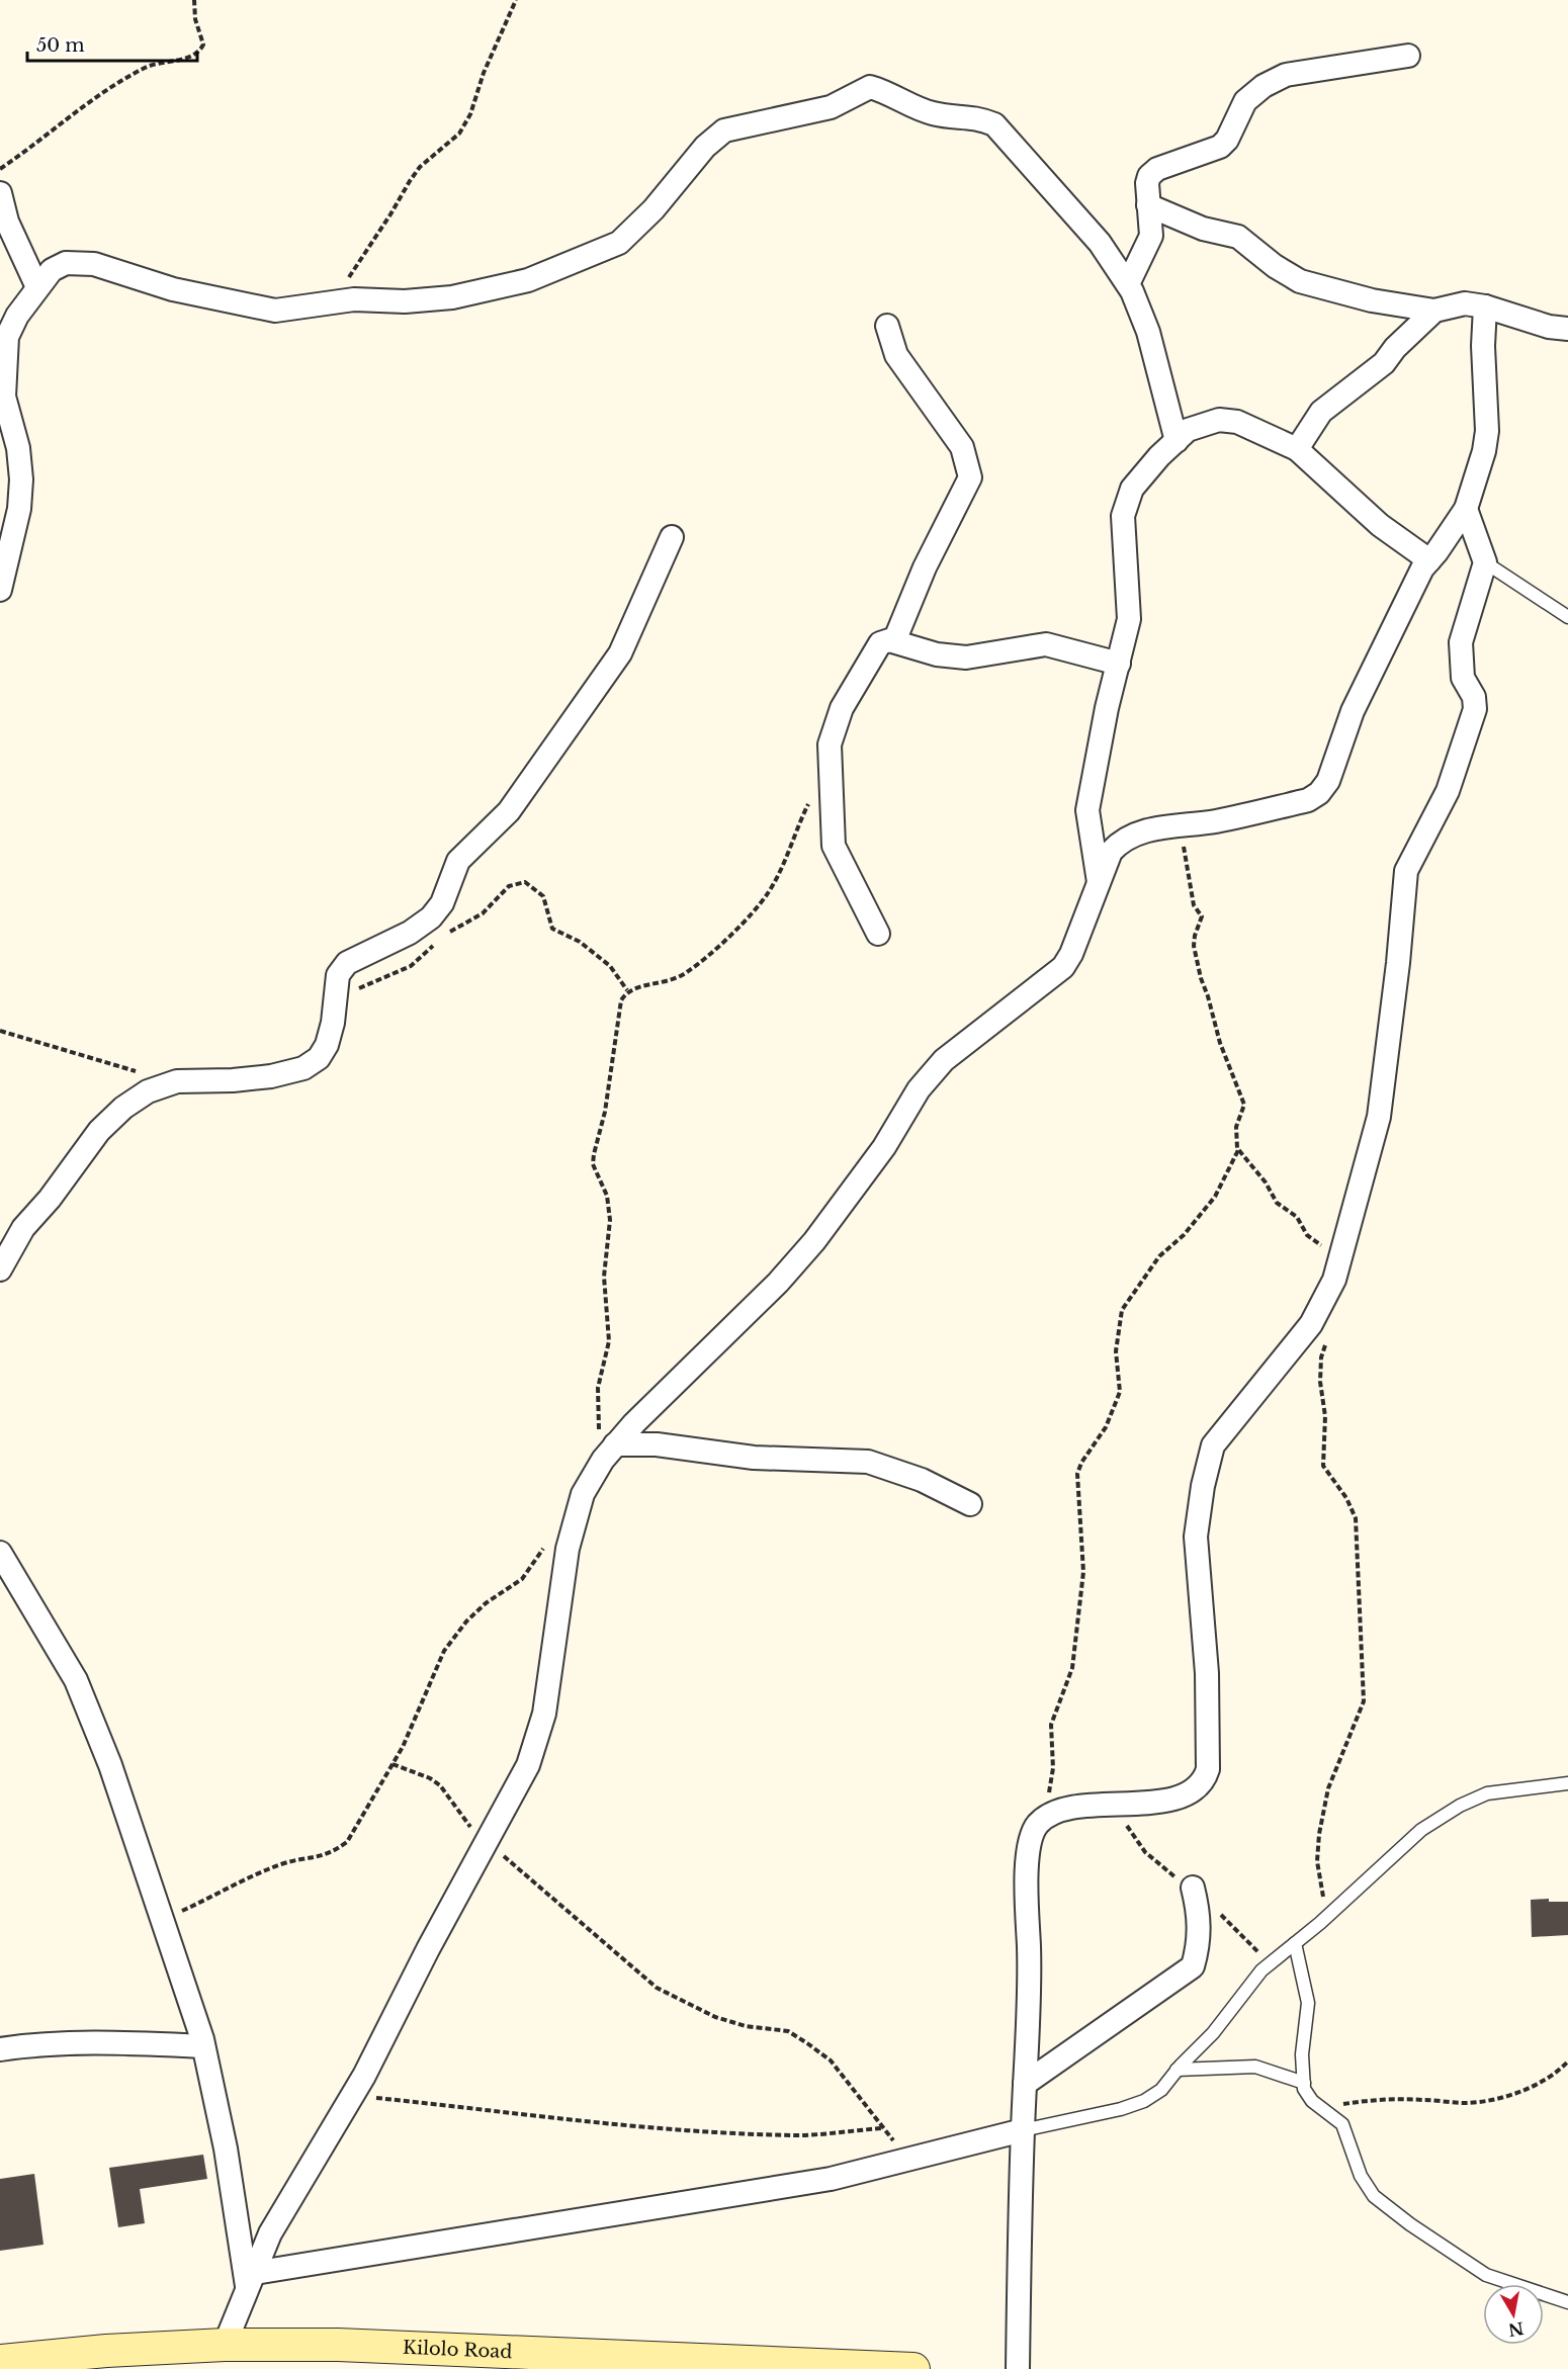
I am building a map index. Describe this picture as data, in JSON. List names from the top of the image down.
{
  "streets": {
    "main road": ["Kilolo Road"]
  },
  "scale_bar": "50 m",
  "north": "bottom"
}
